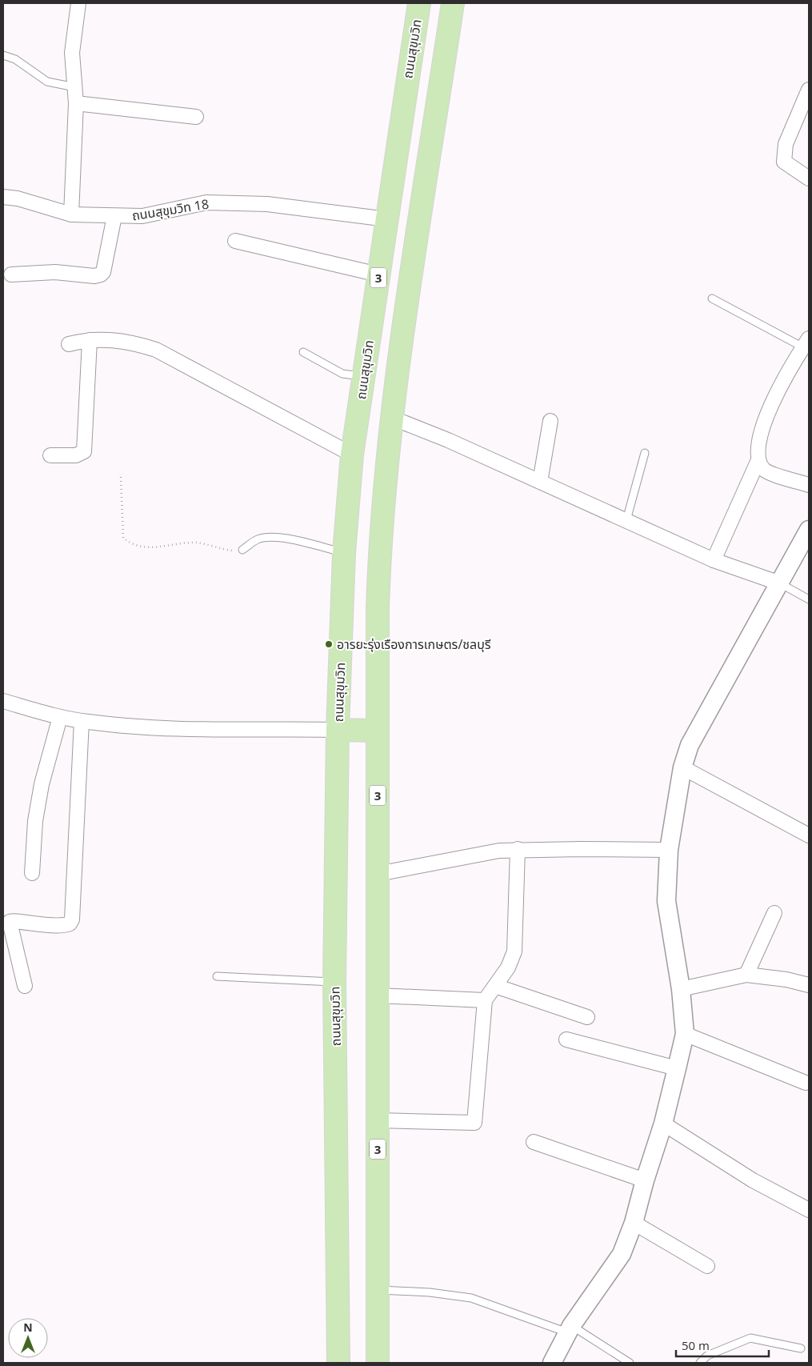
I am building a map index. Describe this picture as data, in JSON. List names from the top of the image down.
{
  "streets": {
    "main road": ["ถนนสุขุมวิท", "3"],
    "street": ["ถนนสุขุมวิท 18"]
  },
  "crossings": [
    ["ถนนสุขุมวิท", "ถนนสุขุมวิท 18"]
  ],
  "places": ["อารยะรุ่งเรืองการเกษตร/ชลบุรี"],
  "scale_bar": "50 m",
  "north": "top"
}
